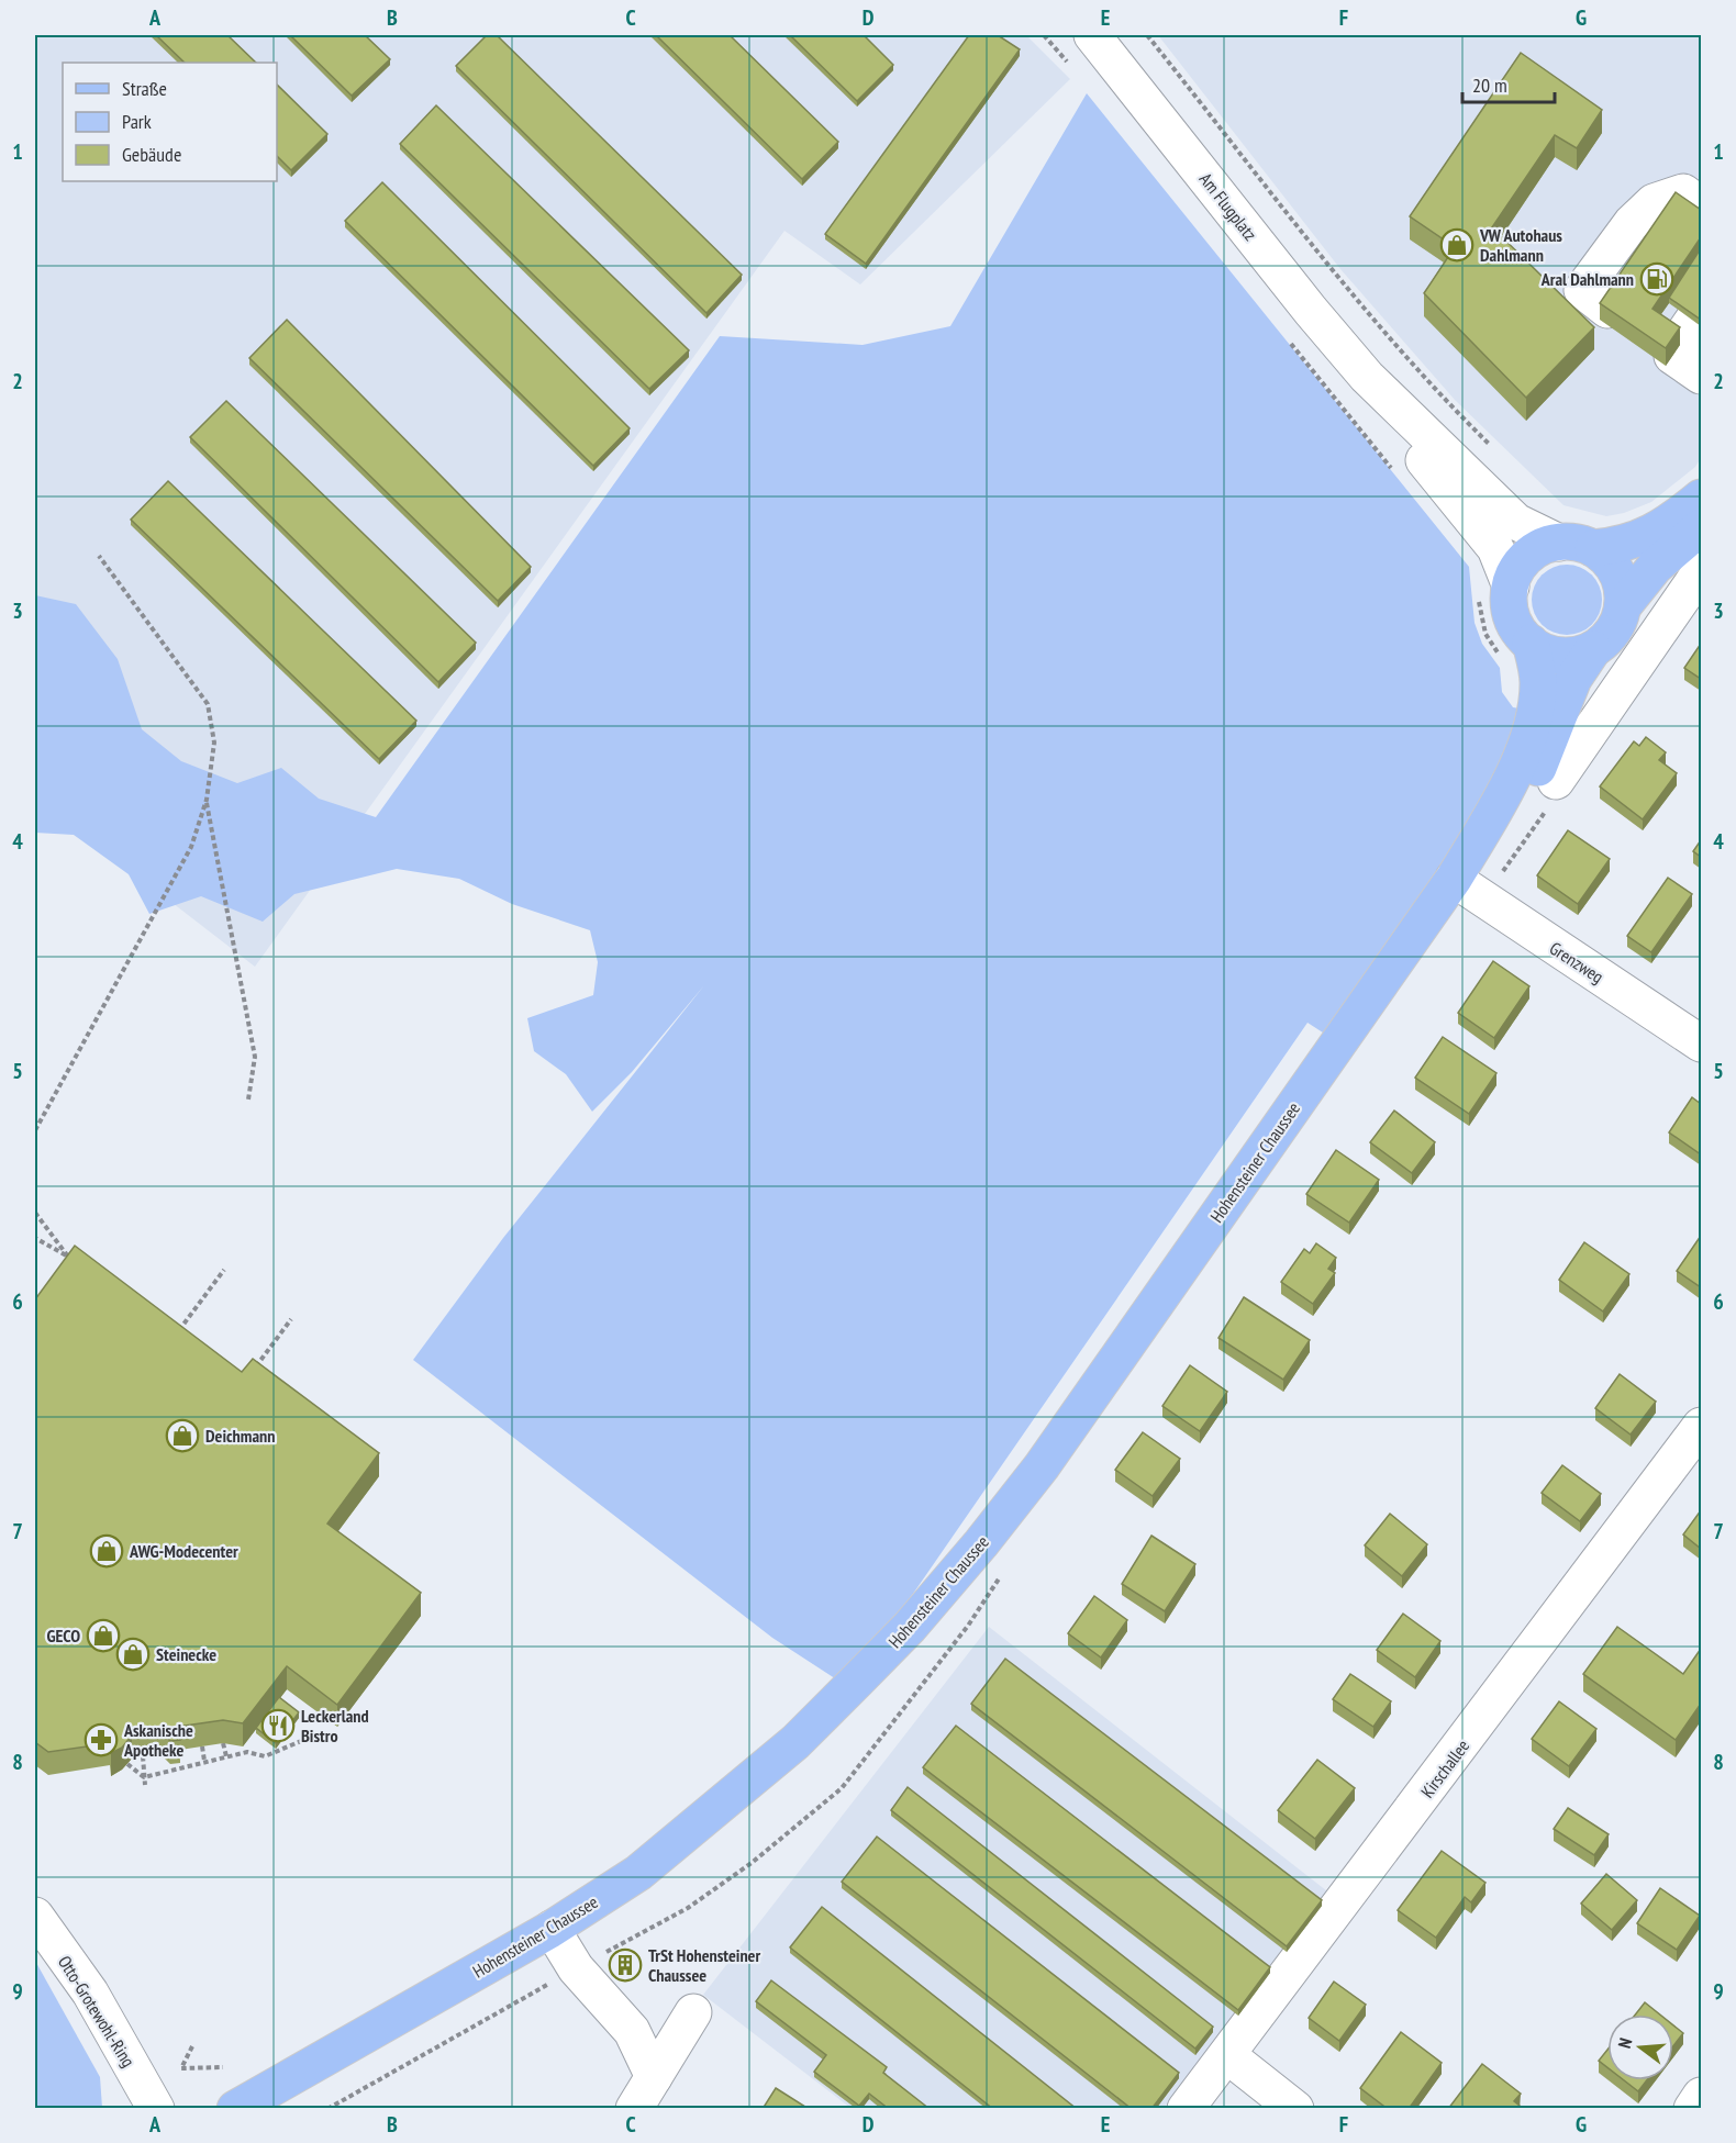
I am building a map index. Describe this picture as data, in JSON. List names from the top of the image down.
{
  "streets": {
    "main road": ["Hohensteiner Chaussee"],
    "street": [
      "Am Flugplatz",
      "Grenzweg",
      "Kirschallee",
      "Otto-Grotewohl-Ring"
    ]
  },
  "crossings": [
    ["Am Flugplatz", "Hohensteiner Chaussee"],
    ["Grenzweg", "Hohensteiner Chaussee"]
  ],
  "places": {
    "shop": [
      "VW Autohaus Dahlmann",
      "Deichmann",
      "AWG-Modecenter",
      "GECO",
      "Steinecke"
    ],
    "fuel station": ["Aral Dahlmann"],
    "restaurant": ["Leckerland Bistro"],
    "pharmacy": ["Askanische Apotheke"],
    "building": ["TrSt Hohensteiner Chaussee"]
  },
  "legend": ["Straße", "Park", "Gebäude"],
  "scale_bar": "20 m",
  "north": "left",
  "grid": {
    "columns": [
      "A",
      "B",
      "C",
      "D",
      "E",
      "F",
      "G"
    ],
    "rows": [
      "1",
      "2",
      "3",
      "4",
      "5",
      "6",
      "7",
      "8",
      "9"
    ]
  }
}
